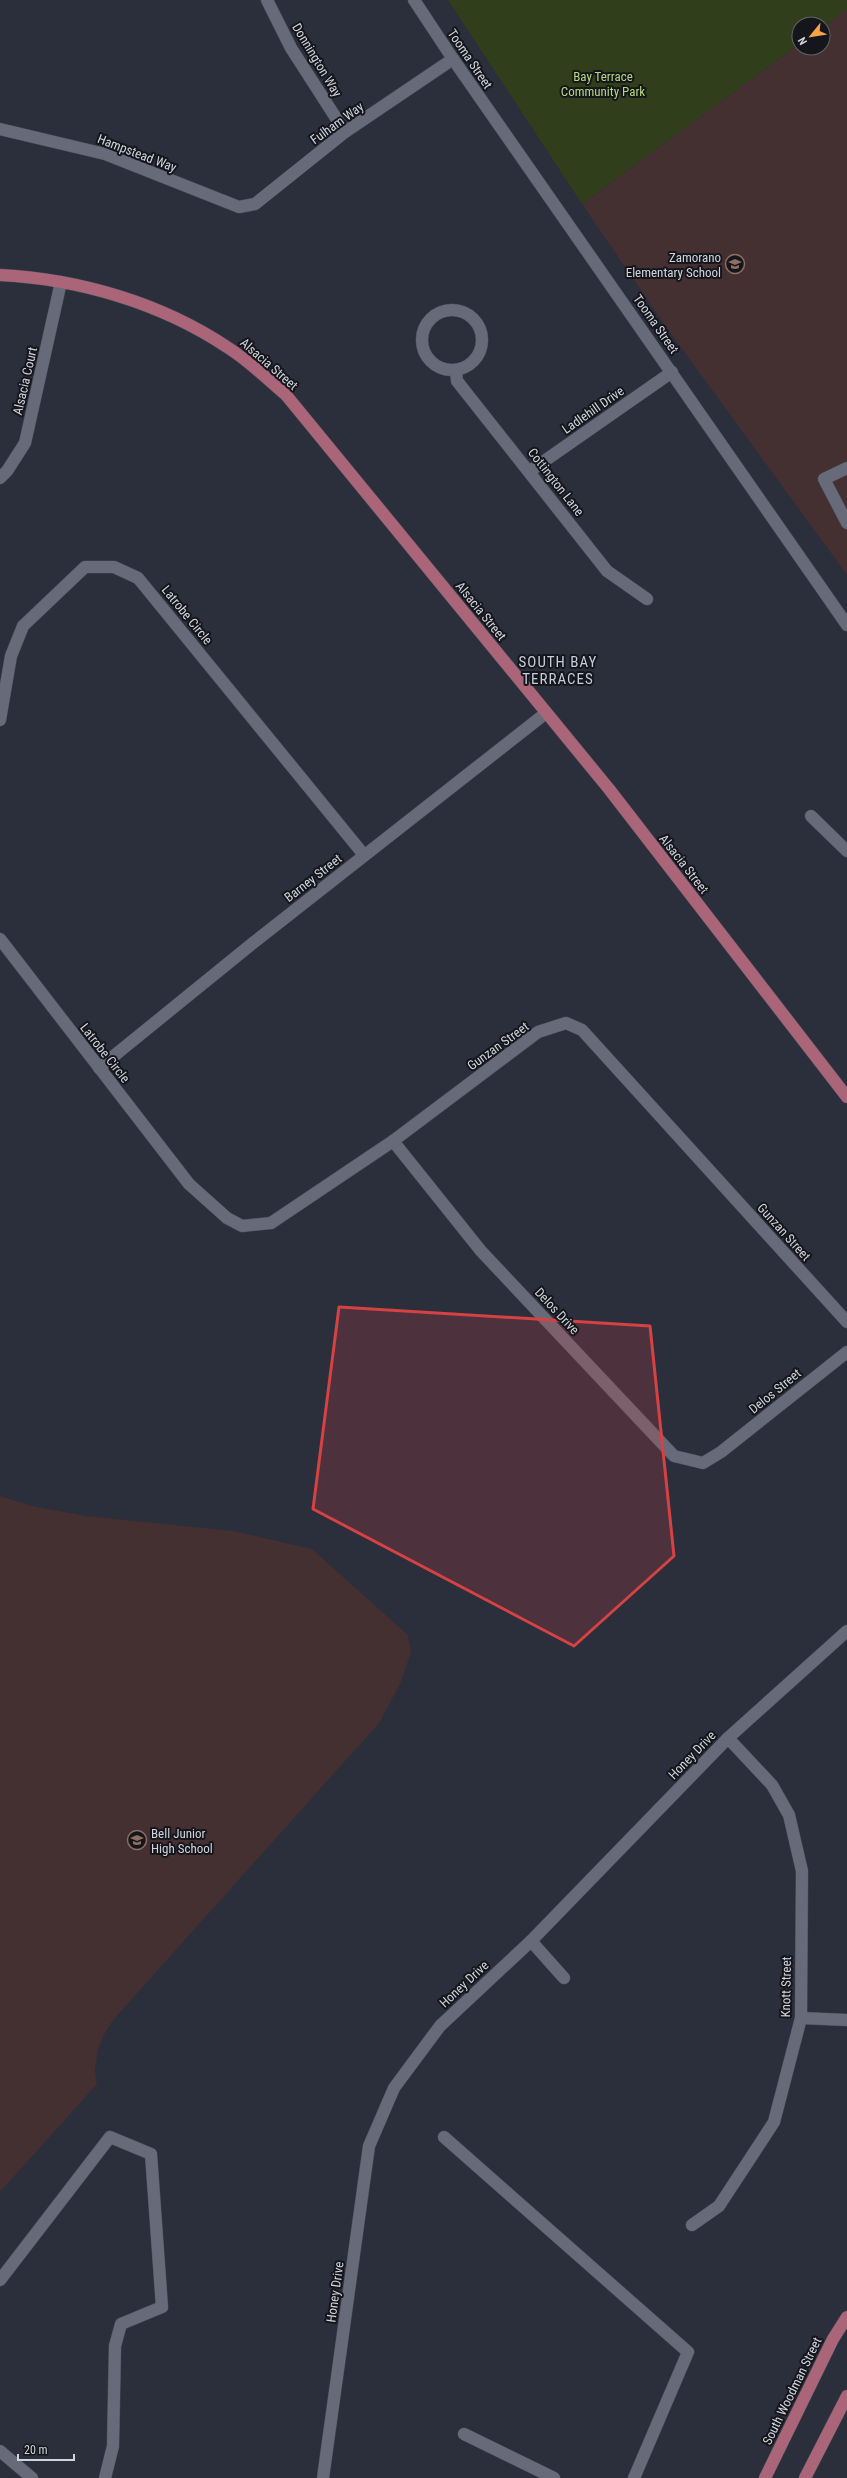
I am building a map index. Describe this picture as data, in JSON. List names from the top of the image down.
{
  "streets": {
    "main road": ["Alsacia Street", "South Woodman Street"],
    "street": [
      "Tooma Street",
      "Donnington Way",
      "Fulham Way",
      "Hampstead Way",
      "Alsacia Court",
      "Ladlehill Drive",
      "Cottington Lane",
      "Latrobe Circle",
      "Barney Street",
      "Gunzan Street",
      "Delos Drive",
      "Delos Street",
      "Honey Drive",
      "Knott Street"
    ]
  },
  "crossings": [
    ["Tooma Street", "Fulham Way"],
    ["Tooma Street", "Ladlehill Drive"],
    ["Donnington Way", "Fulham Way"],
    ["Fulham Way", "Hampstead Way"],
    ["Alsacia Street", "Alsacia Court"],
    ["Alsacia Street", "Barney Street"],
    ["Ladlehill Drive", "Cottington Lane"],
    ["Latrobe Circle", "Barney Street"],
    ["Latrobe Circle", "Gunzan Street"],
    ["Gunzan Street", "Delos Drive"],
    ["Delos Drive", "Delos Street"],
    ["Honey Drive", "Knott Street"]
  ],
  "districts": ["SOUTH BAY TERRACES"],
  "parks": ["Bay Terrace Community Park"],
  "places": {
    "school or university": ["Zamorano Elementary School", "Bell Junior High School"]
  },
  "scale_bar": "20 m",
  "north": "bottom left"
}
